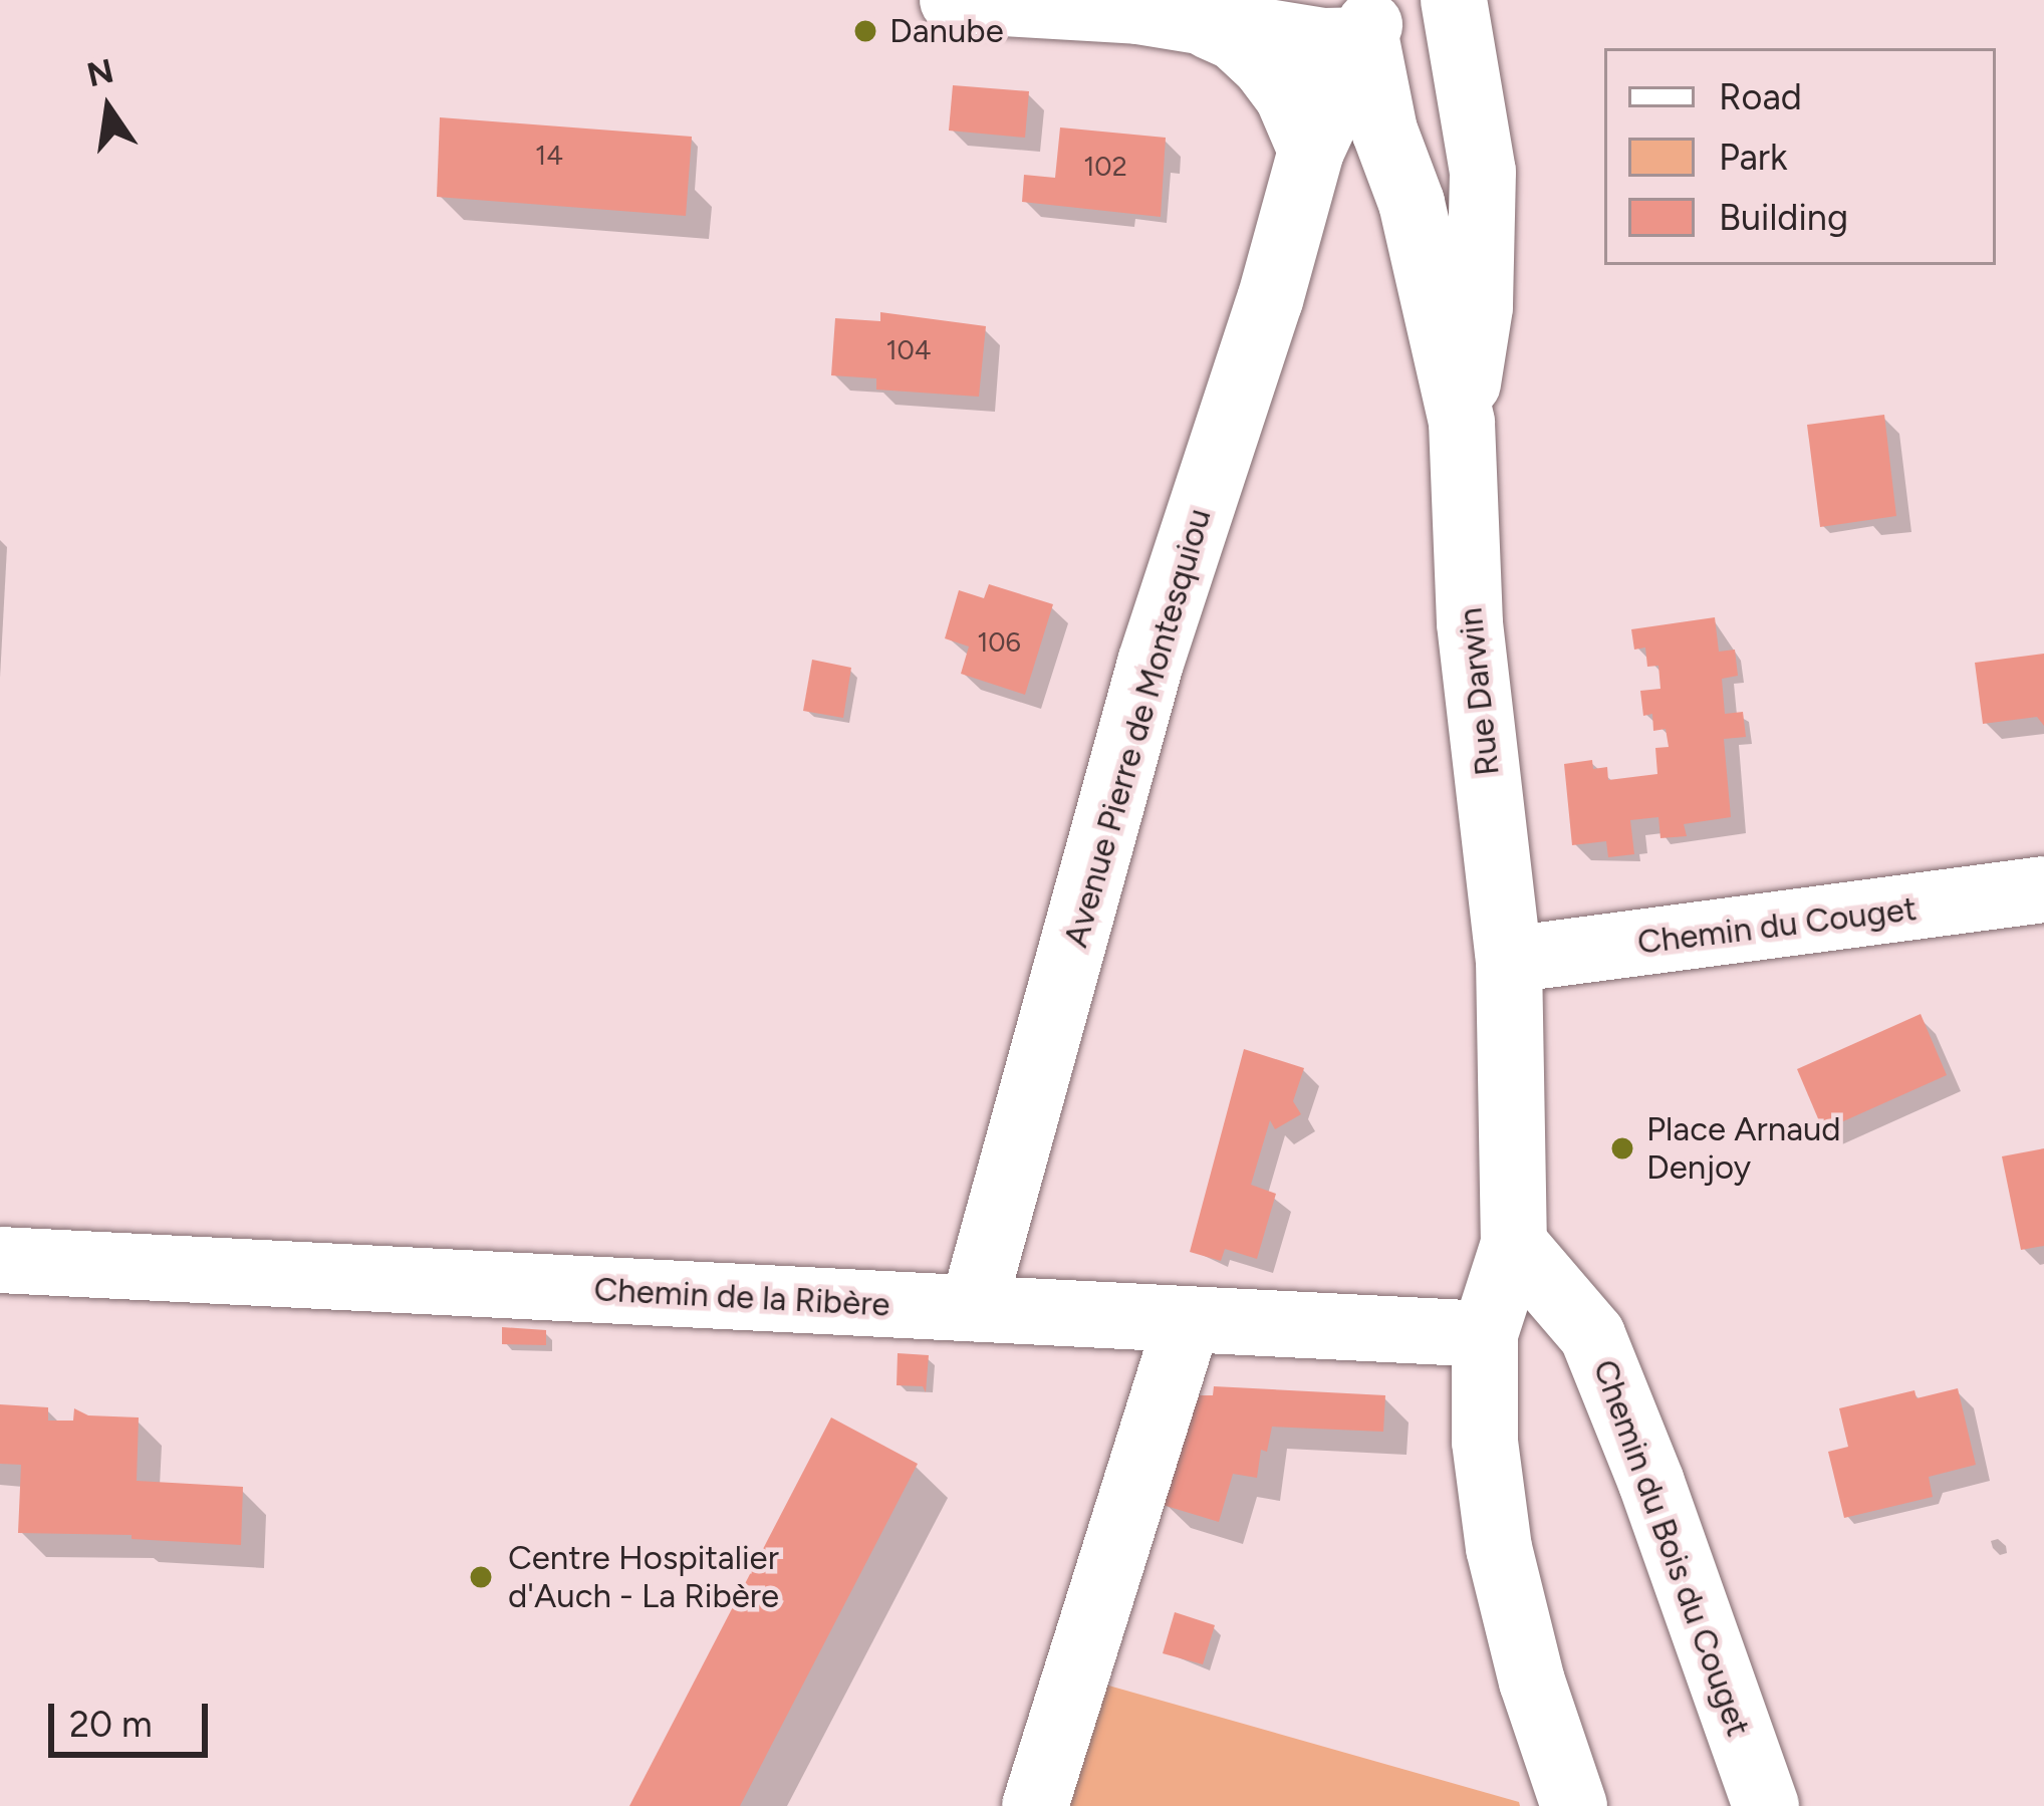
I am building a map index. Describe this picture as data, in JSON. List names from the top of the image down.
{
  "streets": {
    "street": [
      "Rue Darwin",
      "Avenue Pierre de Montesquiou",
      "Chemin du Couget",
      "Chemin de la Ribère",
      "Chemin du Bois du Couget"
    ]
  },
  "crossings": [
    ["Rue Darwin", "Avenue Pierre de Montesquiou"],
    ["Rue Darwin", "Chemin du Couget"],
    ["Avenue Pierre de Montesquiou", "Chemin de la Ribère"]
  ],
  "places": ["Danube", "Place Arnaud Denjoy", "Centre Hospitalier d'Auch - La Ribère"],
  "house_numbers": [
    "14",
    "102",
    "104",
    "106"
  ],
  "legend": ["Road", "Park", "Building"],
  "scale_bar": "20 m",
  "north": "top"
}
